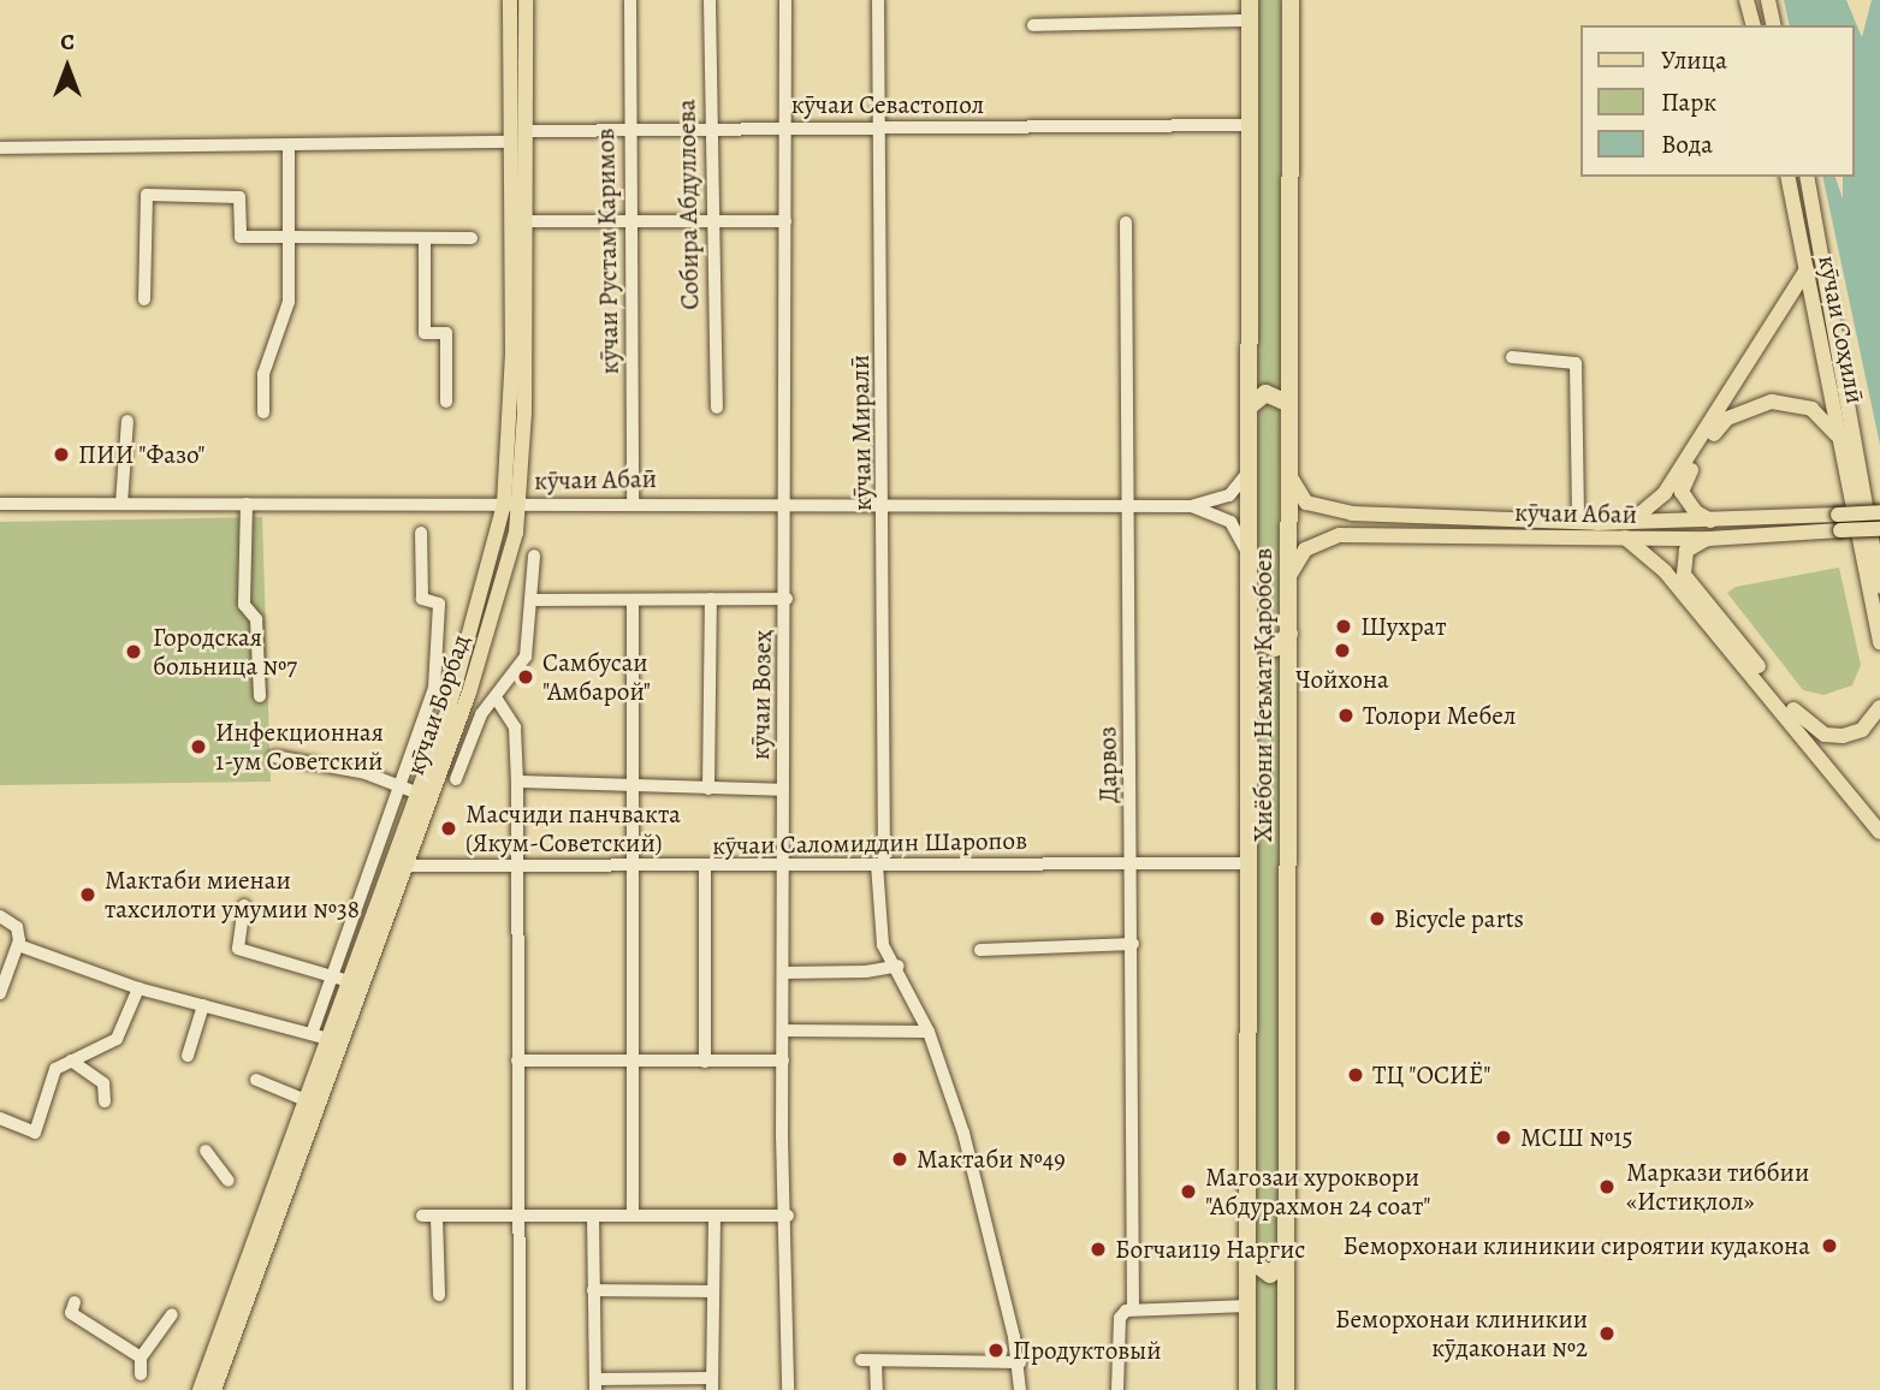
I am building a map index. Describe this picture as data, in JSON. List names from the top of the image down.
{
  "streets": {
    "highway": ["Хиёбони Неъмат Қаробоев"],
    "main road": ["кӯчаи Соҳилӣ", "кӯчаи Абаӣ", "кӯчаи Борбад"],
    "street": [
      "кӯчаи Севастопол",
      "Собира Абдуллоева",
      "кӯчаи Рустам Каримов",
      "кӯчаи Миралӣ",
      "кӯчаи Возеҳ",
      "Дарвоз",
      "кӯчаи Саломиддин Шаропов"
    ]
  },
  "crossings": [
    ["кӯчаи Севастопол", "Собира Абдуллоева"],
    ["кӯчаи Севастопол", "кӯчаи Рустам Каримов"],
    ["кӯчаи Севастопол", "кӯчаи Миралӣ"],
    ["кӯчаи Севастопол", "кӯчаи Возеҳ"],
    ["кӯчаи Севастопол", "Хиёбони Неъмат Қаробоев"],
    ["кӯчаи Севастопол", "кӯчаи Борбад"],
    ["кӯчаи Рустам Каримов", "кӯчаи Абаӣ"],
    ["кӯчаи Миралӣ", "кӯчаи Абаӣ"],
    ["кӯчаи Миралӣ", "кӯчаи Саломиддин Шаропов"],
    ["кӯчаи Абаӣ", "кӯчаи Возеҳ"],
    ["кӯчаи Абаӣ", "Хиёбони Неъмат Қаробоев"],
    ["кӯчаи Абаӣ", "кӯчаи Борбад"],
    ["кӯчаи Абаӣ", "Дарвоз"],
    ["кӯчаи Возеҳ", "кӯчаи Саломиддин Шаропов"],
    ["Хиёбони Неъмат Қаробоев", "кӯчаи Саломиддин Шаропов"],
    ["кӯчаи Борбад", "кӯчаи Саломиддин Шаропов"],
    ["Дарвоз", "кӯчаи Саломиддин Шаропов"]
  ],
  "places": [
    "ПИИ \"Фазо\"",
    "Шухрат",
    "Чойхона",
    "Городская больница №7",
    "Самбусаи \"Амбарой\"",
    "Толори Мебел",
    "Инфекционная 1-ум Советский",
    "Масчиди панчвакта (Якум-Советский)",
    "Мактаби миенаи тахсилоти умумии №38",
    "Bicycle parts",
    "ТЦ \"ОСИЁ\"",
    "МСШ №15",
    "Мактаби №49",
    "Маркази тиббии «Истиқлол»",
    "Магозаи хуроквори \"Абдурахмон 24 соат\"",
    "Беморхонаи клиникии сироятии кудакона",
    "Богчаи119 Наргис",
    "Беморхонаи клиникии кӯдаконаи №2",
    "Продуктовый"
  ],
  "legend": ["Улица", "Парк", "Вода"],
  "north": "top"
}
